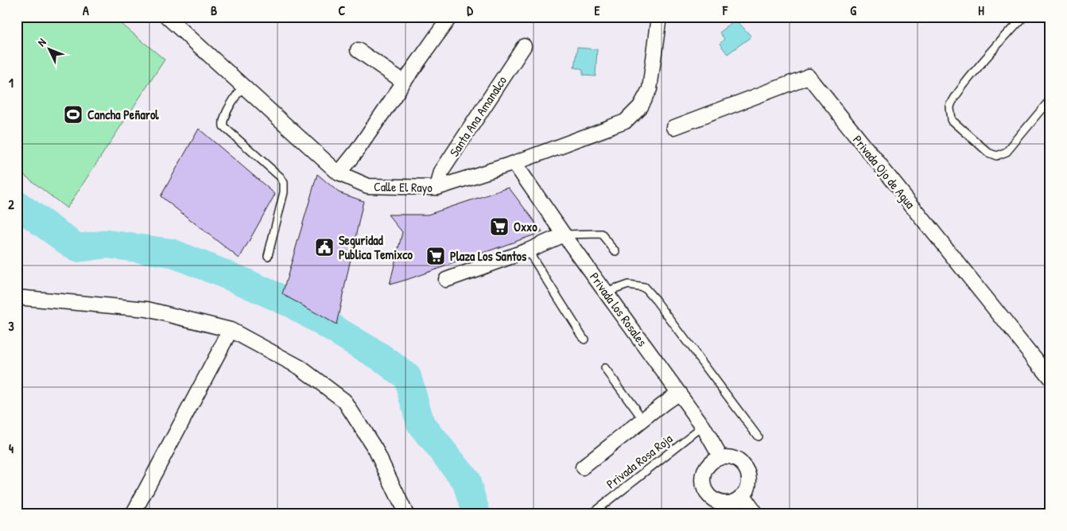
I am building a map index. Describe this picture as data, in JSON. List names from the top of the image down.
{
  "streets": {
    "street": [
      "Santa Ana Amanalco",
      "Privada Ojo de Agua",
      "Calle El Rayo",
      "Privada los Rosales"
    ],
    "lane": ["Privada Rosa Roja"]
  },
  "crossings": [
    ["Santa Ana Amanalco", "Calle El Rayo"],
    ["Calle El Rayo", "Privada los Rosales"],
    ["Privada los Rosales", "Privada Rosa Roja"]
  ],
  "places": {
    "sports": ["Cancha Peñarol"],
    "supermarket": ["Oxxo", "Plaza Los Santos"],
    "public building": ["Seguridad Publica Temixco"]
  },
  "north": "top left",
  "grid": {
    "columns": [
      "A",
      "B",
      "C",
      "D",
      "E",
      "F",
      "G",
      "H"
    ],
    "rows": [
      "1",
      "2",
      "3",
      "4"
    ]
  }
}
